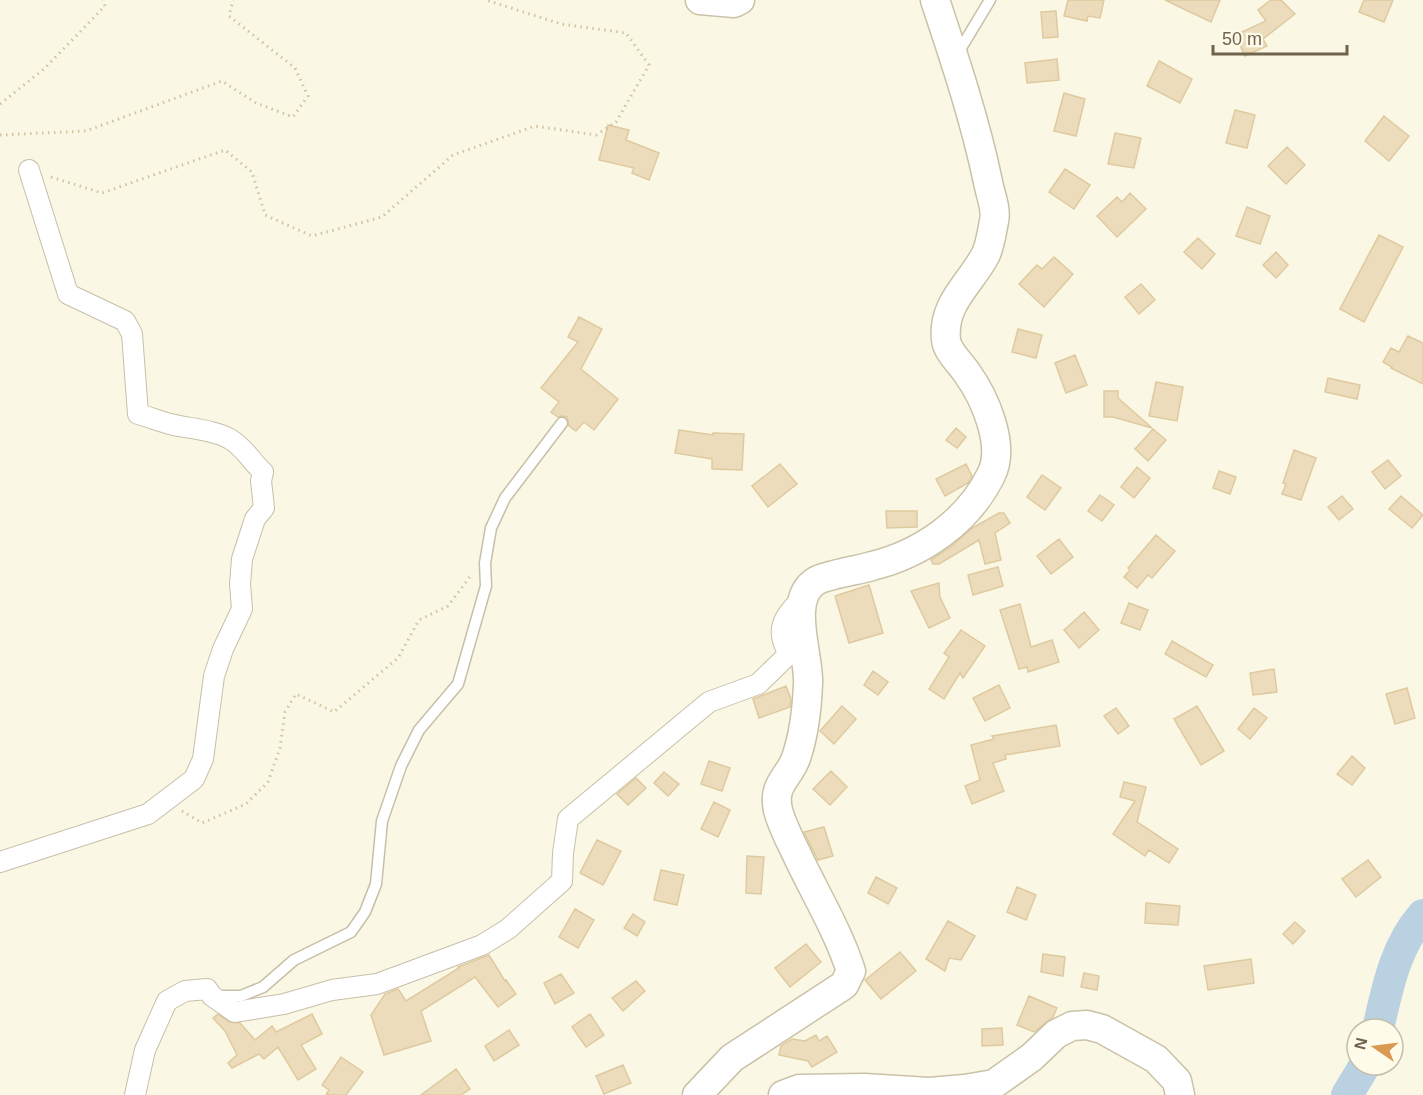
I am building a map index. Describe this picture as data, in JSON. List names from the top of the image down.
{
  "scale_bar": "50 m",
  "north": "left"
}
